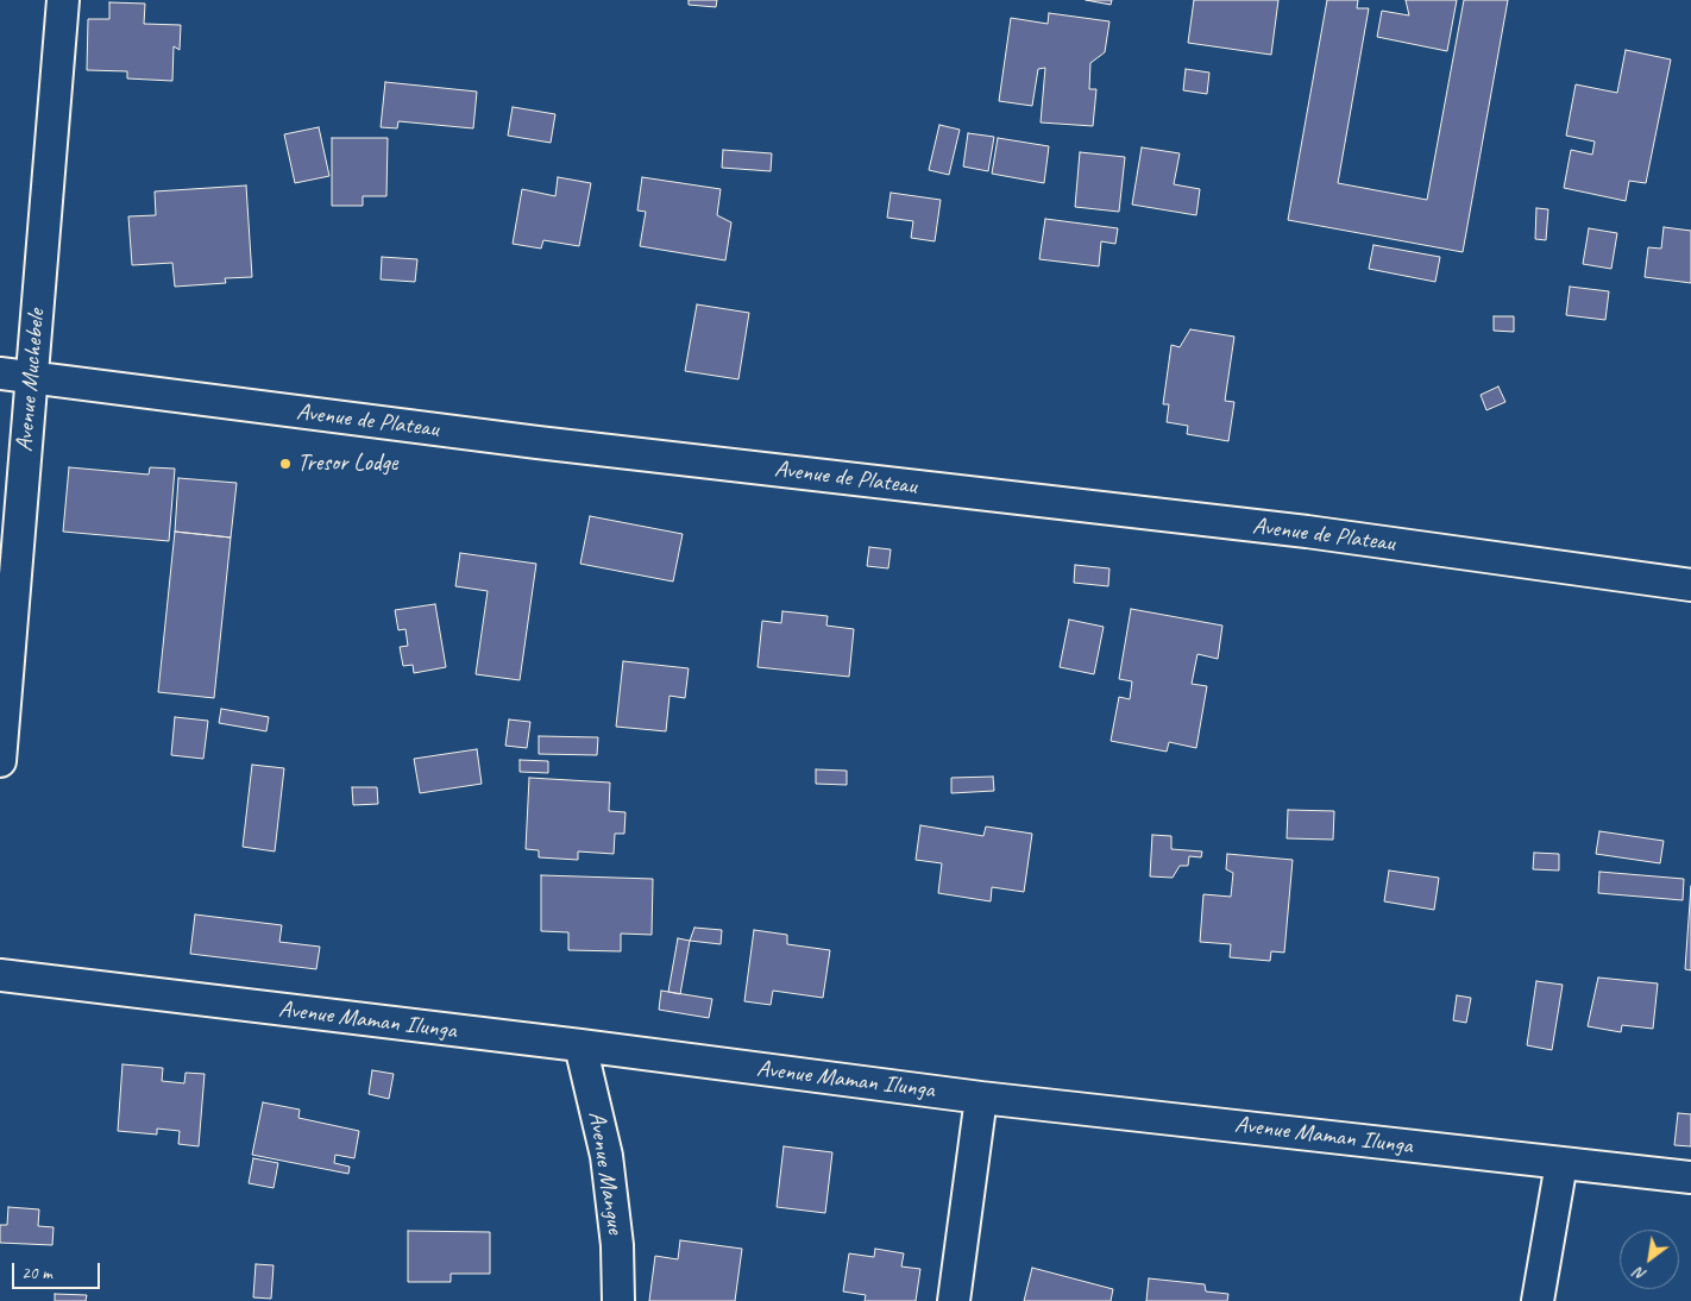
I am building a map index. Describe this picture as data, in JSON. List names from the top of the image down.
{
  "streets": {
    "street": [
      "Avenue Muchebele",
      "Avenue de Plateau",
      "Avenue Maman Ilunga",
      "Avenue Mangue"
    ]
  },
  "crossings": [
    ["Avenue Muchebele", "Avenue de Plateau"],
    ["Avenue Maman Ilunga", "Avenue Mangue"]
  ],
  "places": ["Tresor Lodge"],
  "scale_bar": "20 m",
  "north": "bottom left"
}
